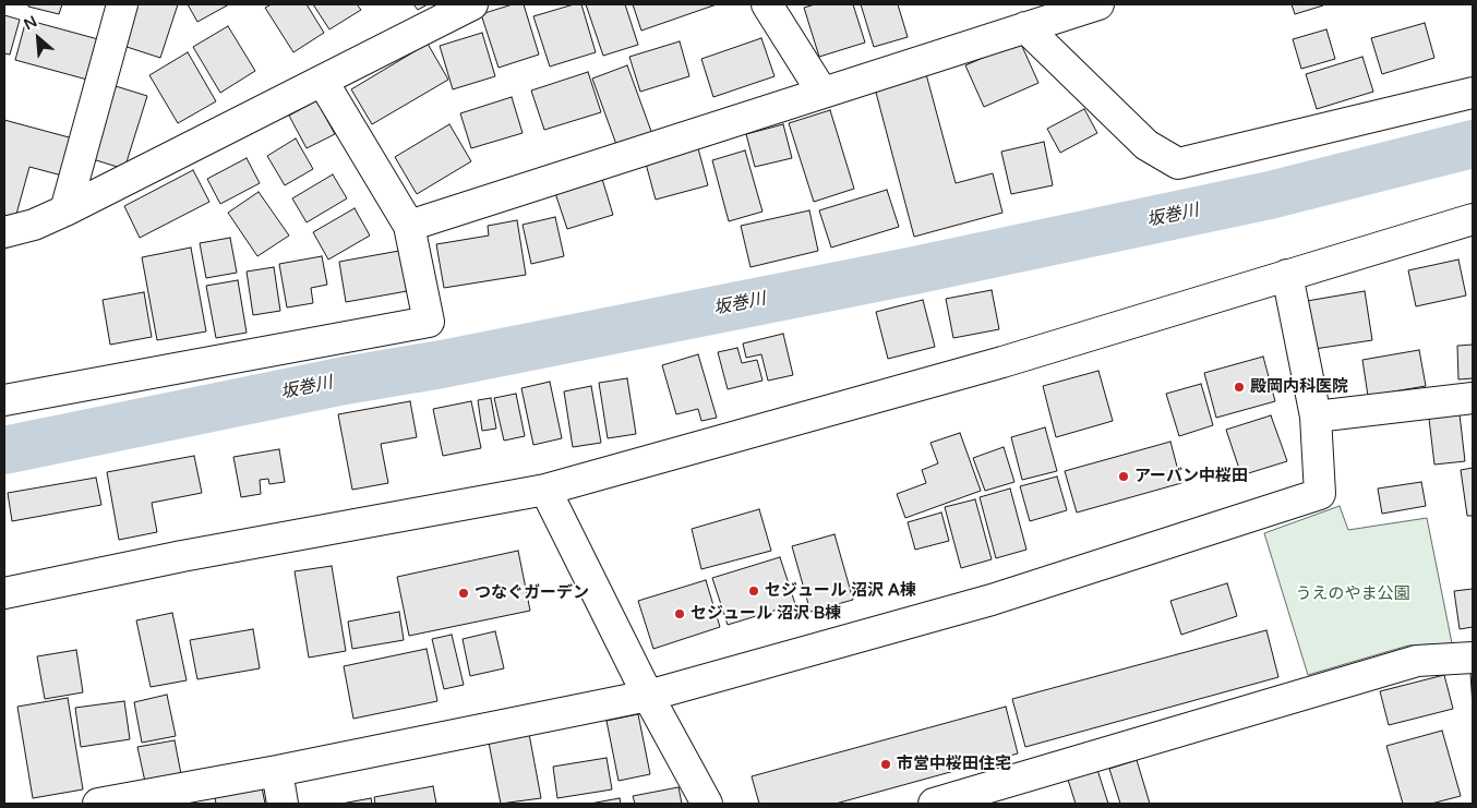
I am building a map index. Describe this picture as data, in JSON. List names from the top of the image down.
{
  "water": ["坂巻川"],
  "parks": ["うえのやま公園"],
  "places": [
    "殿岡内科医院",
    "アーバン中桜田",
    "セジュール 沼沢 A棟",
    "つなぐガーデン",
    "セジュール 沼沢 B棟",
    "市営中桜田住宅"
  ],
  "north": "top left"
}
